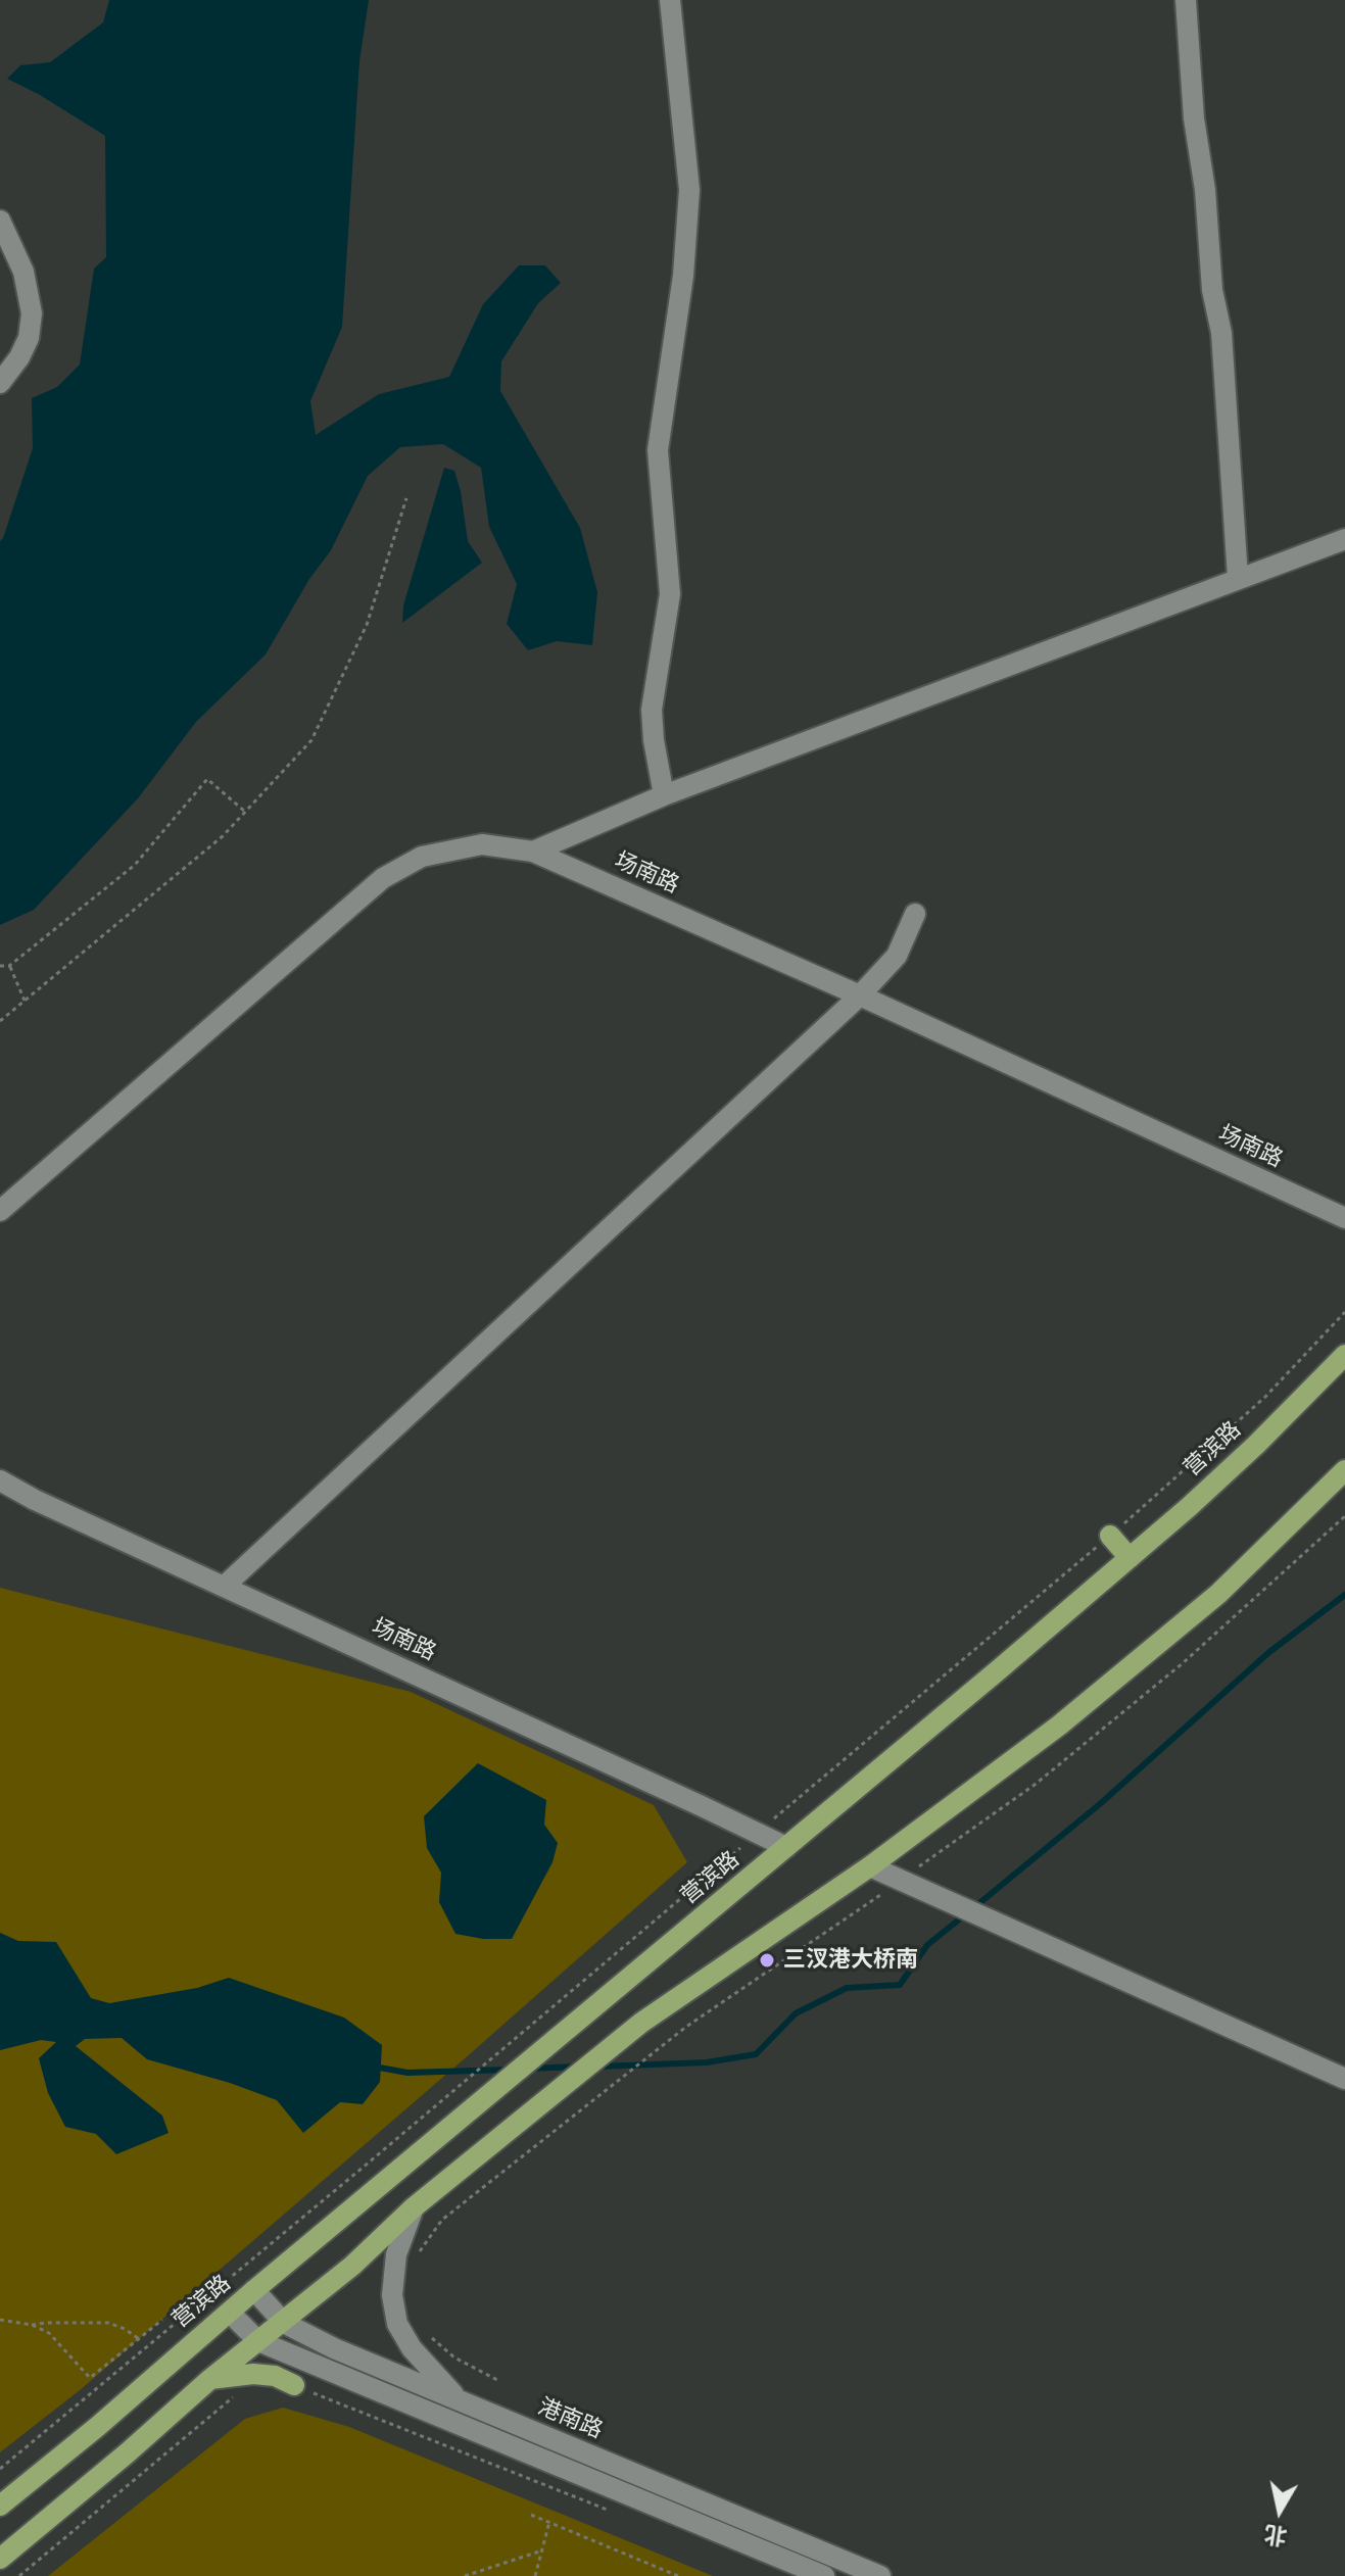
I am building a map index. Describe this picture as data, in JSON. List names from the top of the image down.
{
  "streets": {
    "main road": ["营滨路"],
    "street": ["场南路", "港南路"]
  },
  "crossings": [
    ["场南路", "营滨路"],
    ["营滨路", "港南路"]
  ],
  "places": ["三汊港大桥南"],
  "north": "bottom"
}
